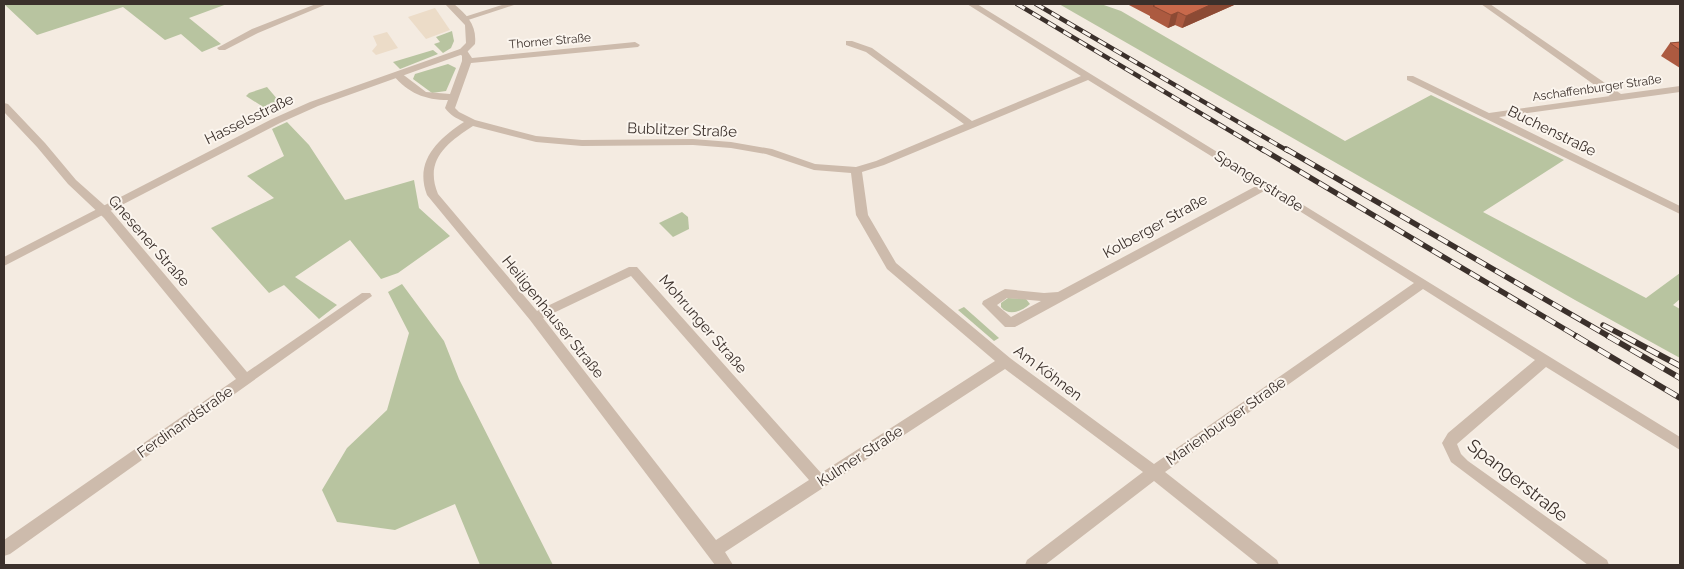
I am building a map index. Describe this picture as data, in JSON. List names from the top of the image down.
{
  "streets": {
    "street": [
      "Thorner Straße",
      "Aschaffenburger Straße",
      "Hasselsstraße",
      "Bublitzer Straße",
      "Buchenstraße",
      "Spangerstraße",
      "Kolberger Straße",
      "Gnesener Straße",
      "Heiligenhauser Straße",
      "Mohrunger Straße",
      "Am Köhnen",
      "Marienburger Straße",
      "Ferdinandstraße",
      "Kulmer Straße"
    ]
  },
  "crossings": [
    ["Aschaffenburger Straße", "Buchenstraße"],
    ["Hasselsstraße", "Gnesener Straße"],
    ["Bublitzer Straße", "Spangerstraße"],
    ["Bublitzer Straße", "Heiligenhauser Straße"],
    ["Bublitzer Straße", "Am Köhnen"],
    ["Spangerstraße", "Kolberger Straße"],
    ["Spangerstraße", "Marienburger Straße"],
    ["Gnesener Straße", "Ferdinandstraße"],
    ["Heiligenhauser Straße", "Mohrunger Straße"],
    ["Heiligenhauser Straße", "Kulmer Straße"],
    ["Mohrunger Straße", "Kulmer Straße"],
    ["Am Köhnen", "Marienburger Straße"],
    ["Am Köhnen", "Kulmer Straße"]
  ]
}
